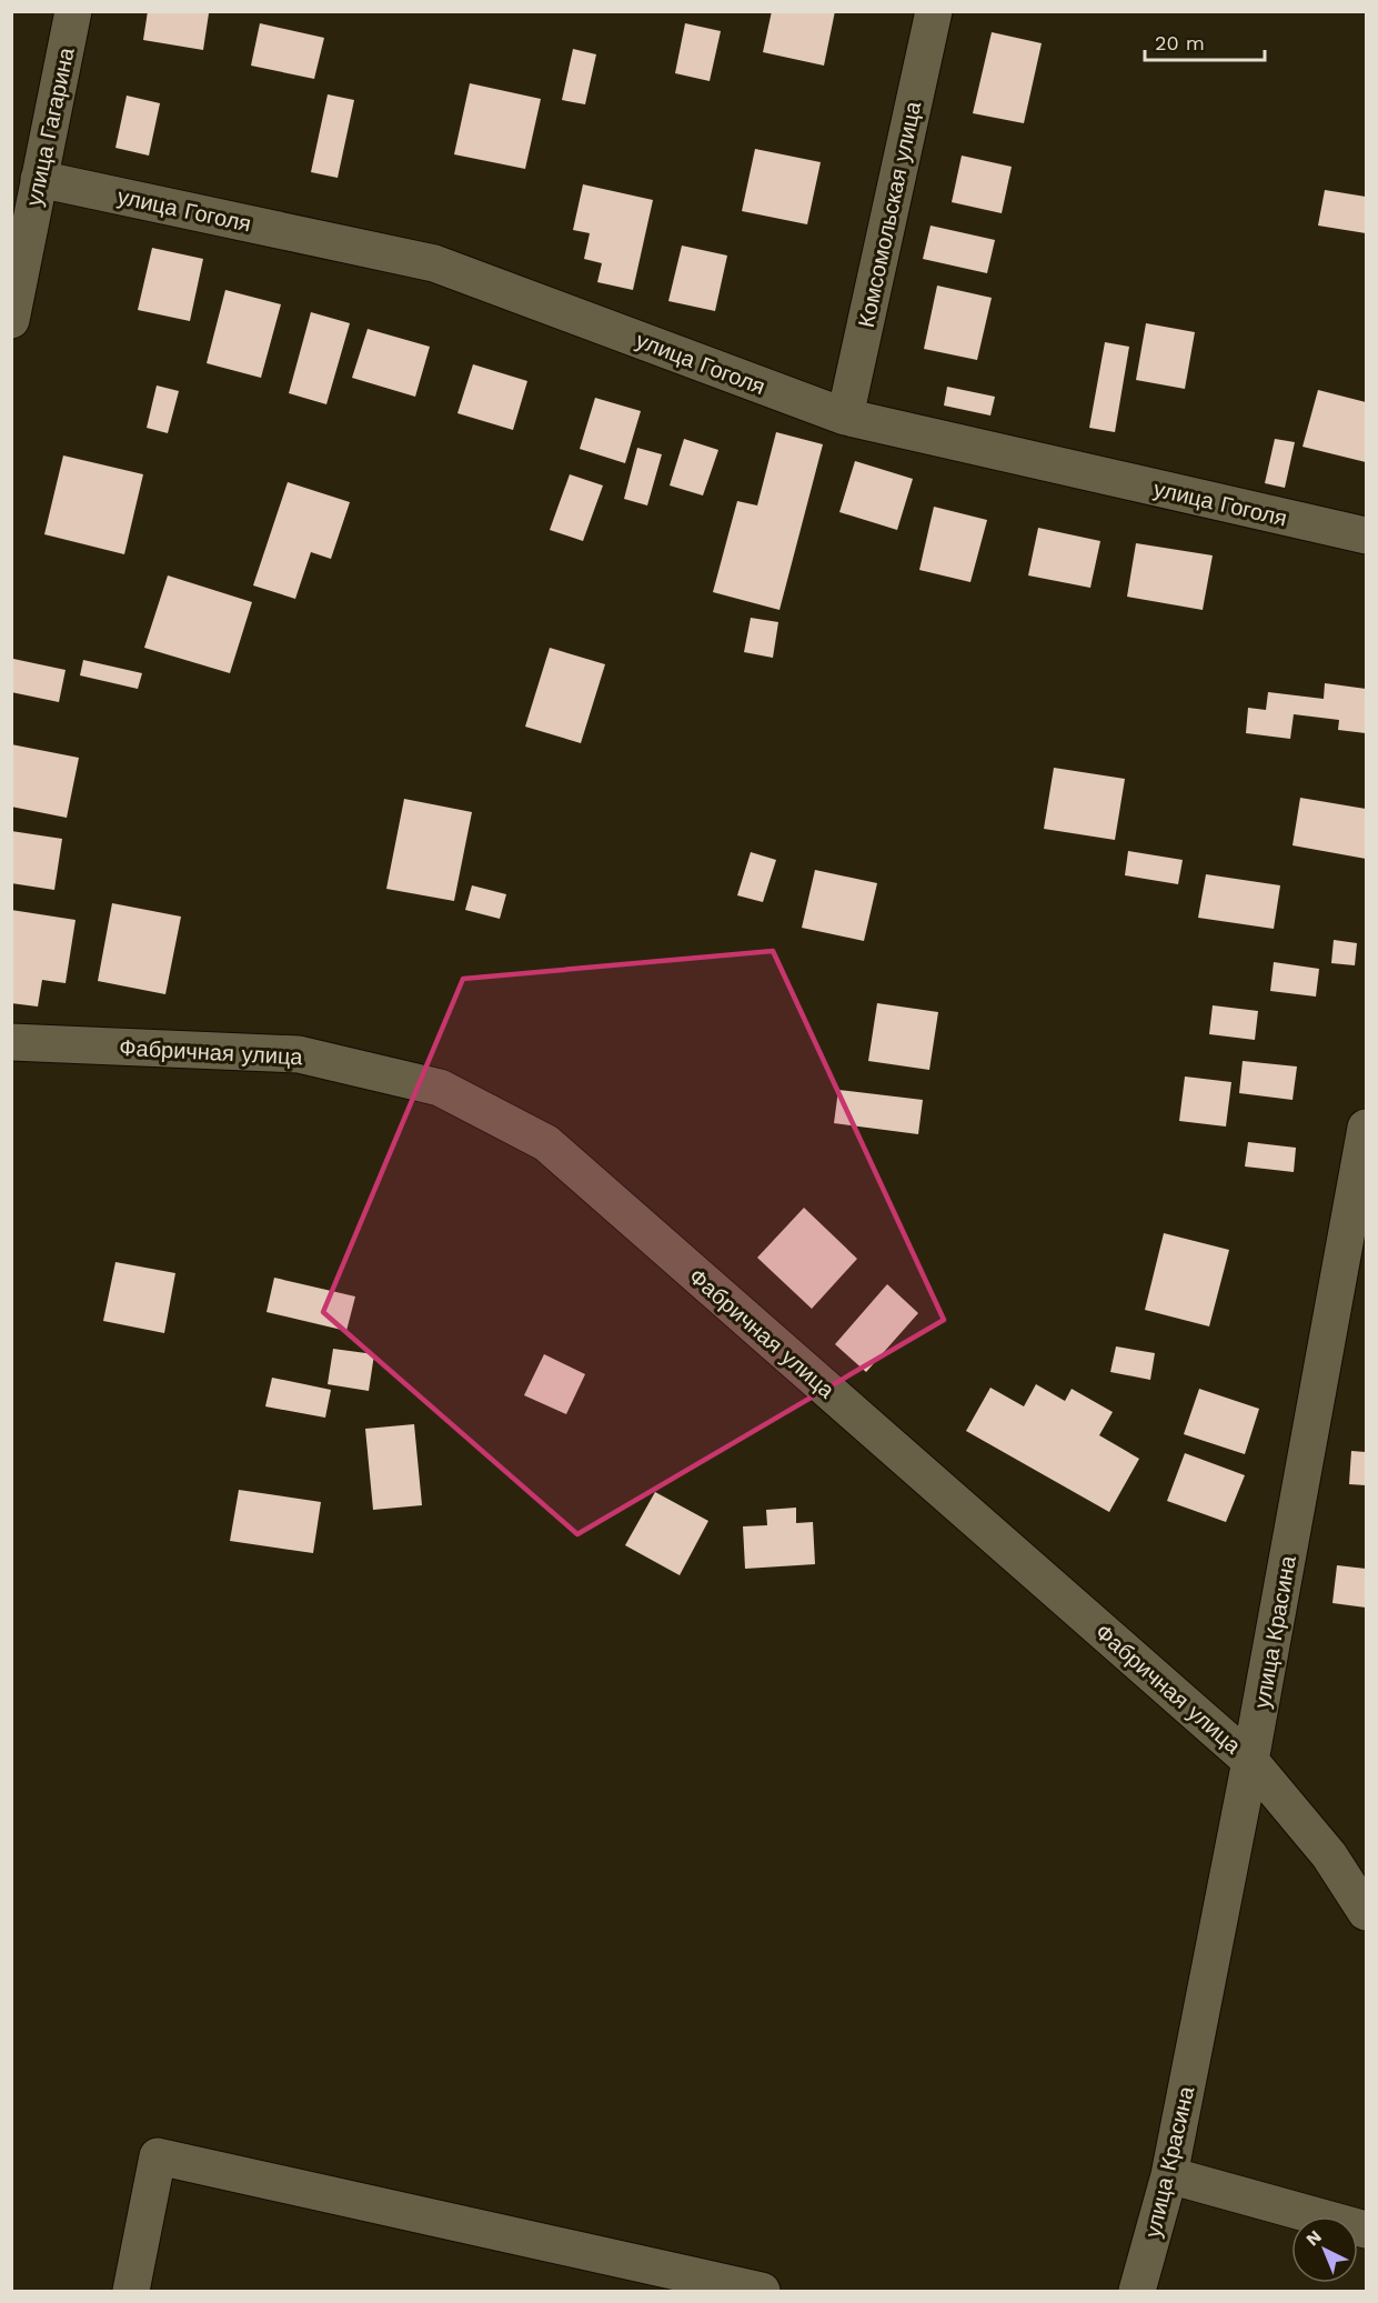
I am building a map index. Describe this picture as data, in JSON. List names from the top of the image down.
{
  "streets": {
    "street": [
      "улица Гагарина",
      "улица Гоголя",
      "Комсомольская улица",
      "Фабричная улица",
      "улица Красина"
    ]
  },
  "crossings": [
    ["улица Гагарина", "улица Гоголя"],
    ["улица Гоголя", "Комсомольская улица"],
    ["Фабричная улица", "улица Красина"]
  ],
  "scale_bar": "20 m",
  "north": "top left"
}
